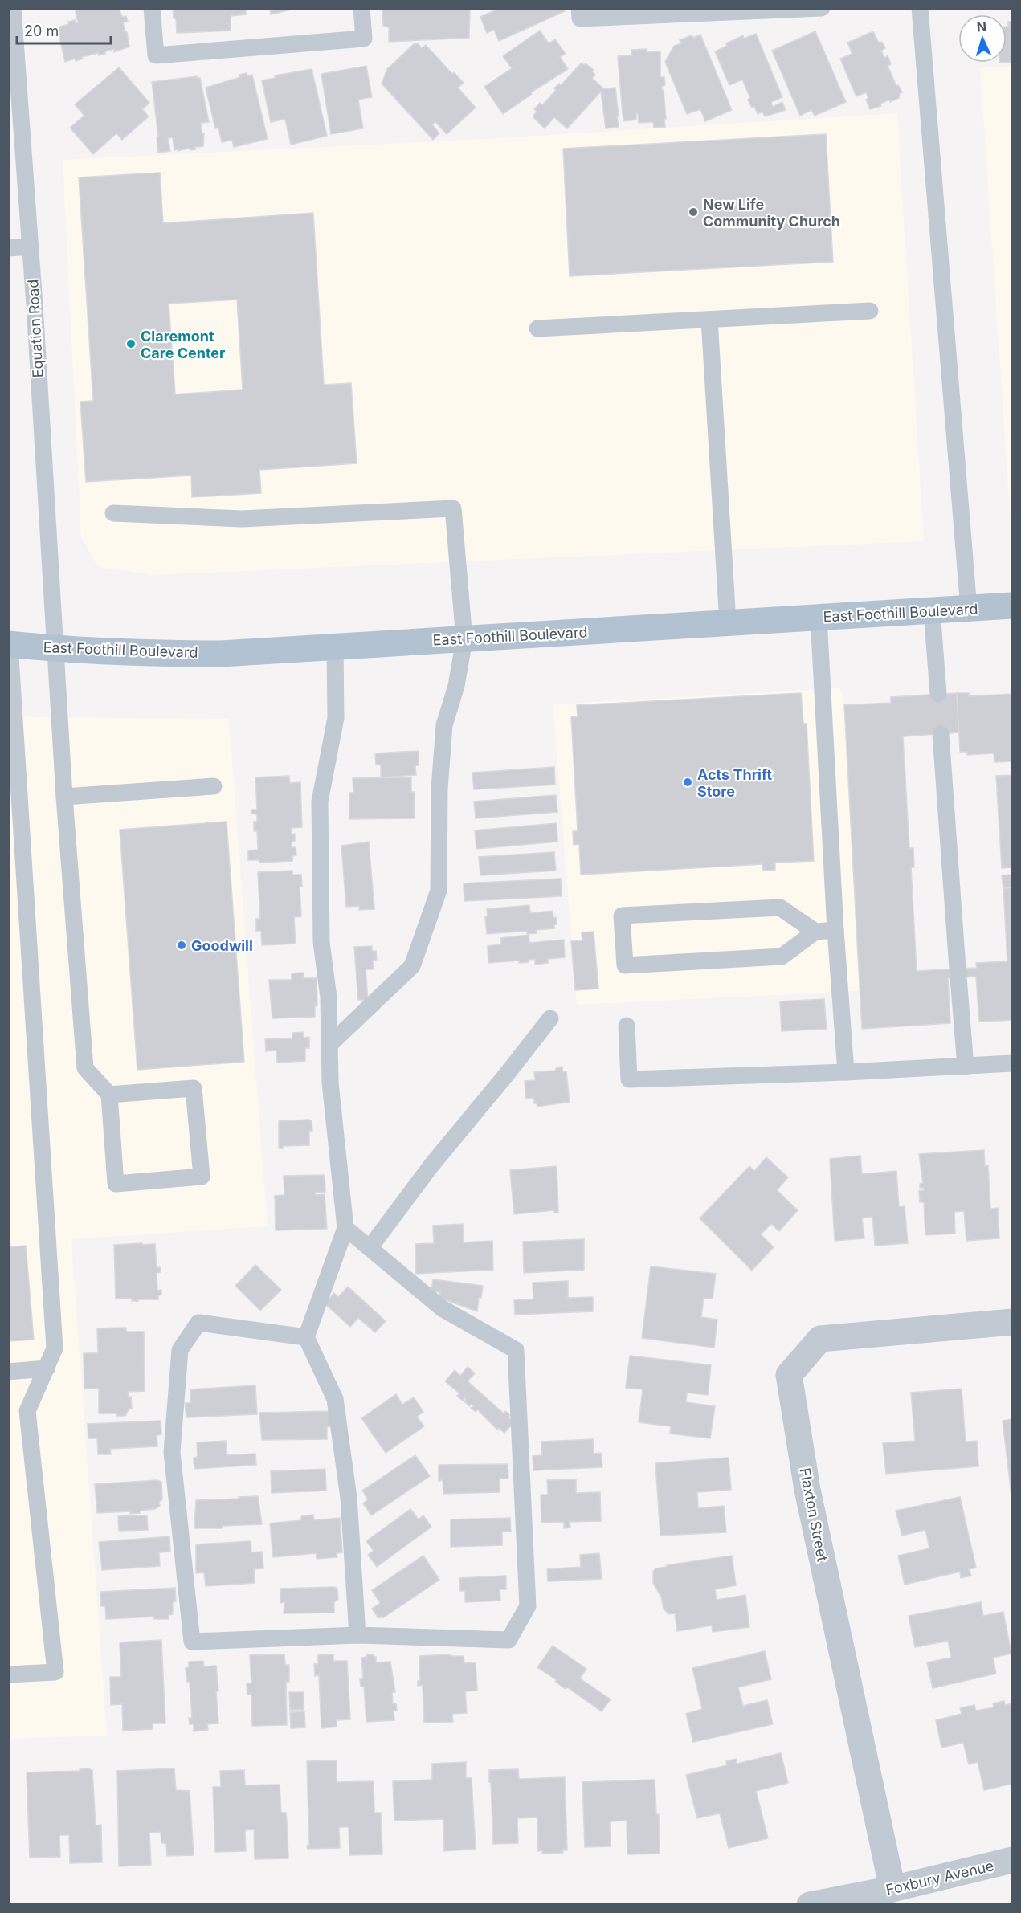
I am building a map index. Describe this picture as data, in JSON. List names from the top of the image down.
{
  "streets": {
    "main road": ["East Foothill Boulevard"],
    "street": ["Flaxton Street", "Foxbury Avenue"],
    "lane": ["Equation Road"]
  },
  "crossings": [
    ["Equation Road", "East Foothill Boulevard"],
    ["Flaxton Street", "Foxbury Avenue"]
  ],
  "places": [
    "New Life Community Church",
    "Claremont Care Center",
    "Acts Thrift Store",
    "Goodwill"
  ],
  "scale_bar": "20 m",
  "north": "top"
}
